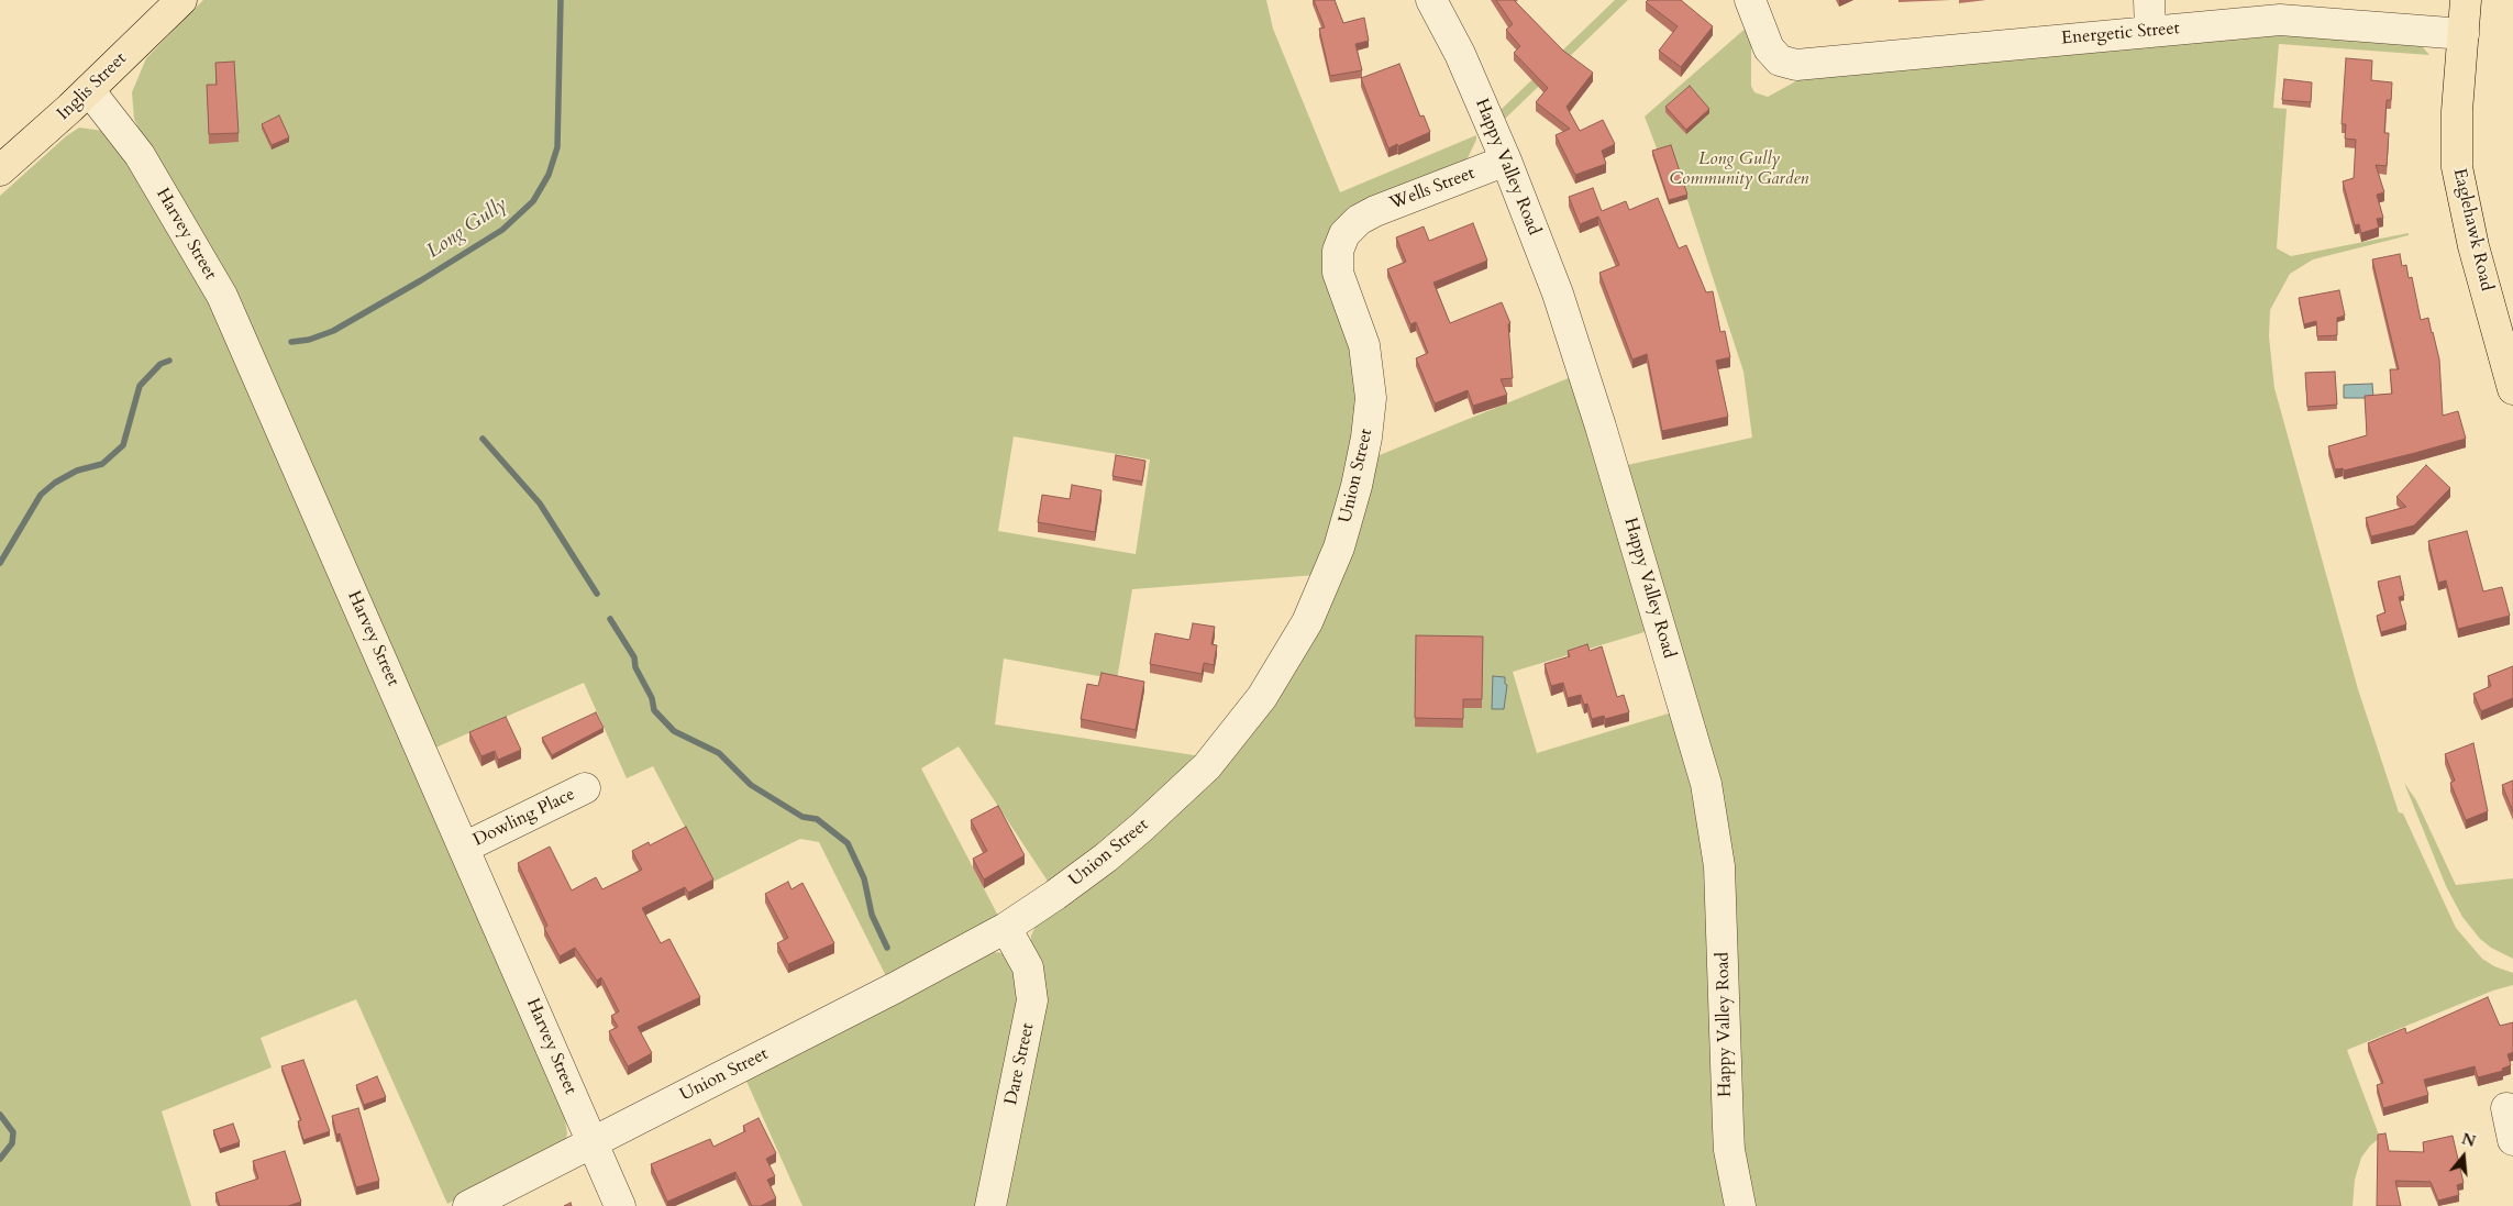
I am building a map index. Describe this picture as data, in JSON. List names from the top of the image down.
{
  "streets": {
    "main road": ["Inglis Street", "Eaglehawk Road"],
    "street": [
      "Energetic Street",
      "Happy Valley Road",
      "Wells Street",
      "Harvey Street",
      "Union Street",
      "Dowling Place",
      "Dare Street"
    ]
  },
  "crossings": [
    ["Energetic Street", "Eaglehawk Road"],
    ["Inglis Street", "Harvey Street"],
    ["Happy Valley Road", "Wells Street"],
    ["Wells Street", "Union Street"],
    ["Harvey Street", "Union Street"],
    ["Harvey Street", "Dowling Place"],
    ["Union Street", "Dare Street"]
  ],
  "water": ["Long Gully"],
  "parks": ["Long Gully Community Garden"],
  "north": "top"
}
